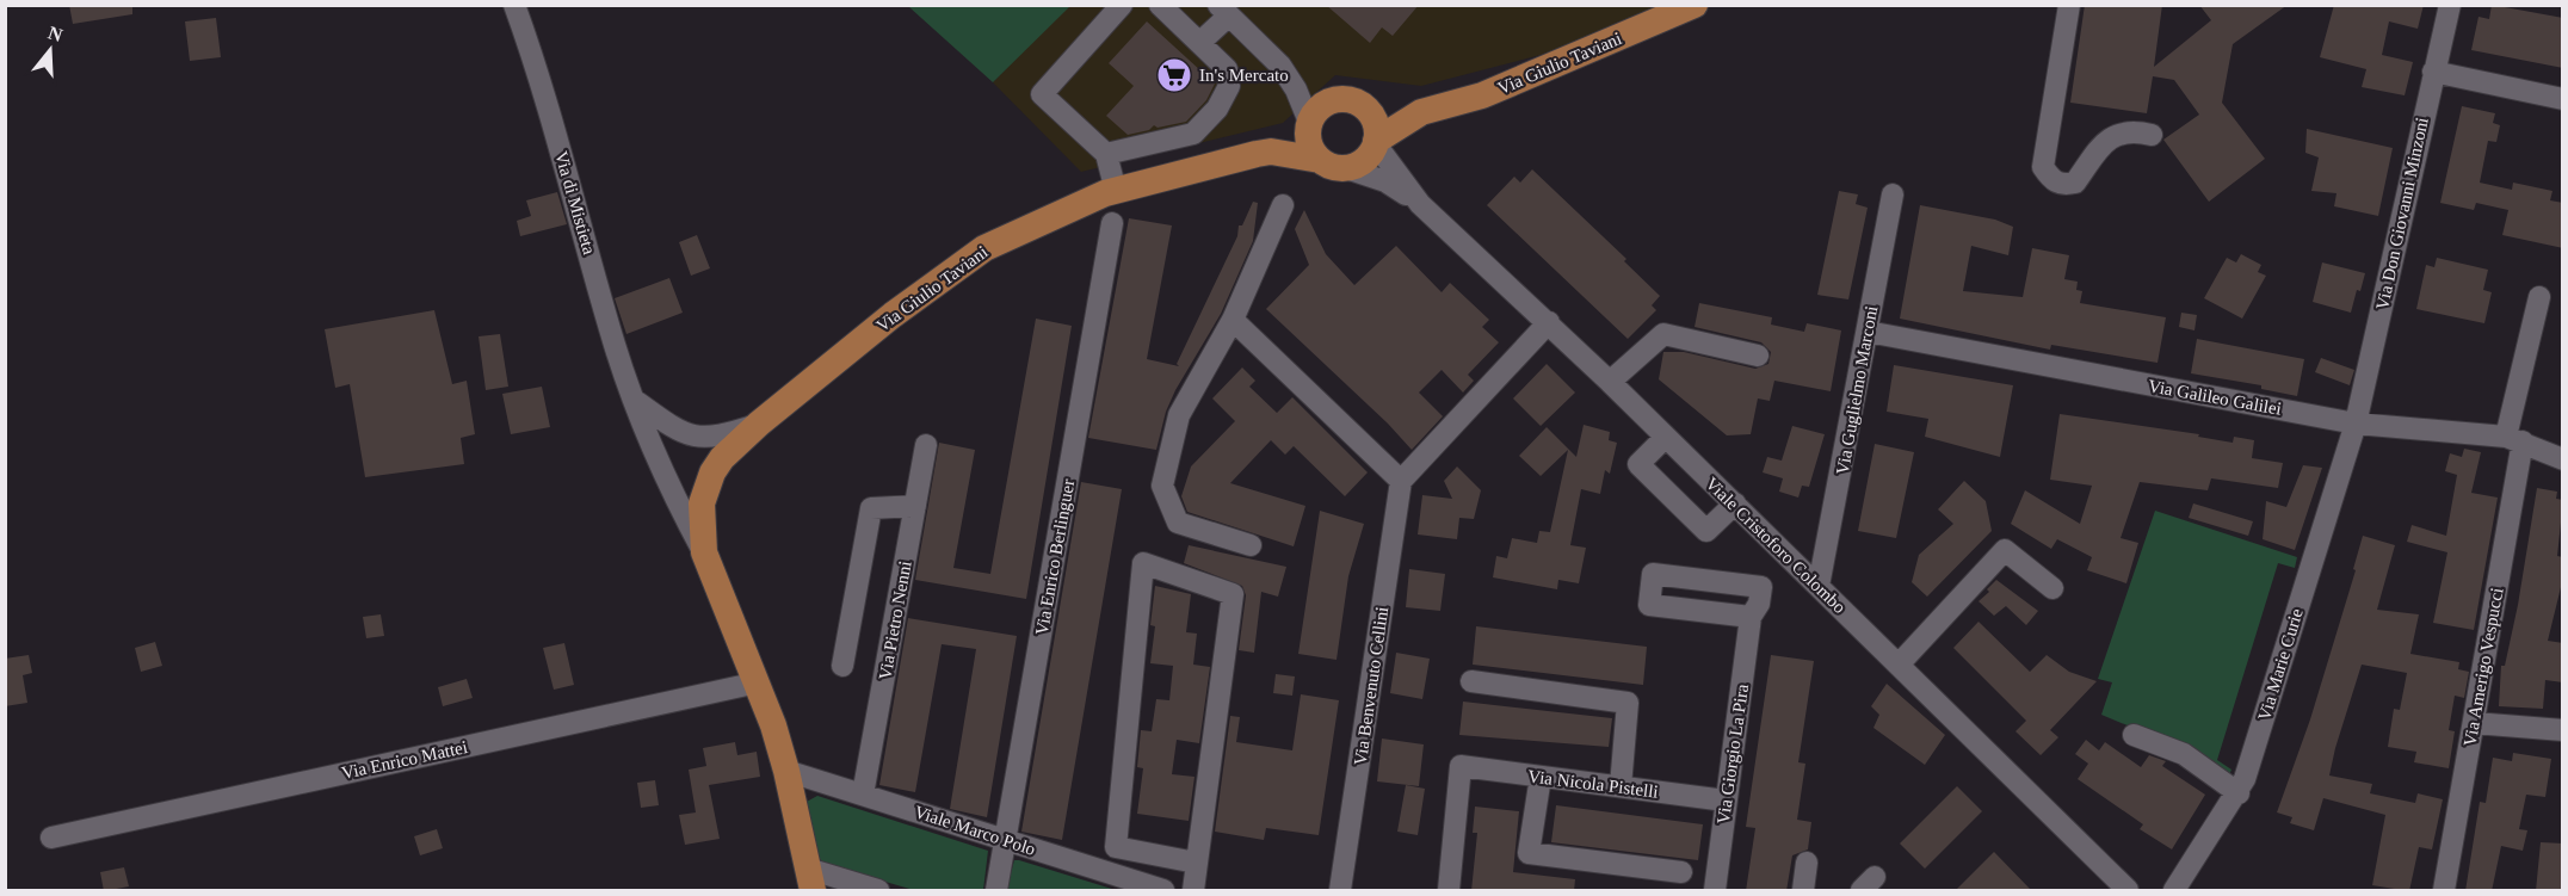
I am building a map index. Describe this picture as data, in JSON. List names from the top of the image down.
{
  "streets": {
    "main road": ["Via Giulio Taviani", "Viale Cristoforo Colombo"],
    "street": [
      "Via di Mistieta",
      "Via Don Giovanni Minzoni",
      "Via Guglielmo Marconi",
      "Via Galileo Galilei",
      "Via Enrico Berlinguer",
      "Via Pietro Nenni",
      "Via Marie Curie",
      "Via Amerigo Vespucci",
      "Via Benvenuto Cellini",
      "Via Giorgio La Pira",
      "Via Enrico Mattei",
      "Via Nicola Pistelli",
      "Viale Marco Polo"
    ]
  },
  "crossings": [
    ["Via Giulio Taviani", "Via di Mistieta"],
    ["Via Giulio Taviani", "Viale Cristoforo Colombo"],
    ["Via Don Giovanni Minzoni", "Via Galileo Galilei"],
    ["Via Don Giovanni Minzoni", "Via Marie Curie"],
    ["Via Guglielmo Marconi", "Via Galileo Galilei"],
    ["Via Guglielmo Marconi", "Viale Cristoforo Colombo"],
    ["Via Galileo Galilei", "Via Marie Curie"],
    ["Via Galileo Galilei", "Via Amerigo Vespucci"],
    ["Via Enrico Berlinguer", "Viale Marco Polo"],
    ["Via Pietro Nenni", "Viale Marco Polo"],
    ["Via Giorgio La Pira", "Via Nicola Pistelli"]
  ],
  "places": {
    "supermarket": ["In's Mercato"]
  },
  "north": "top"
}
